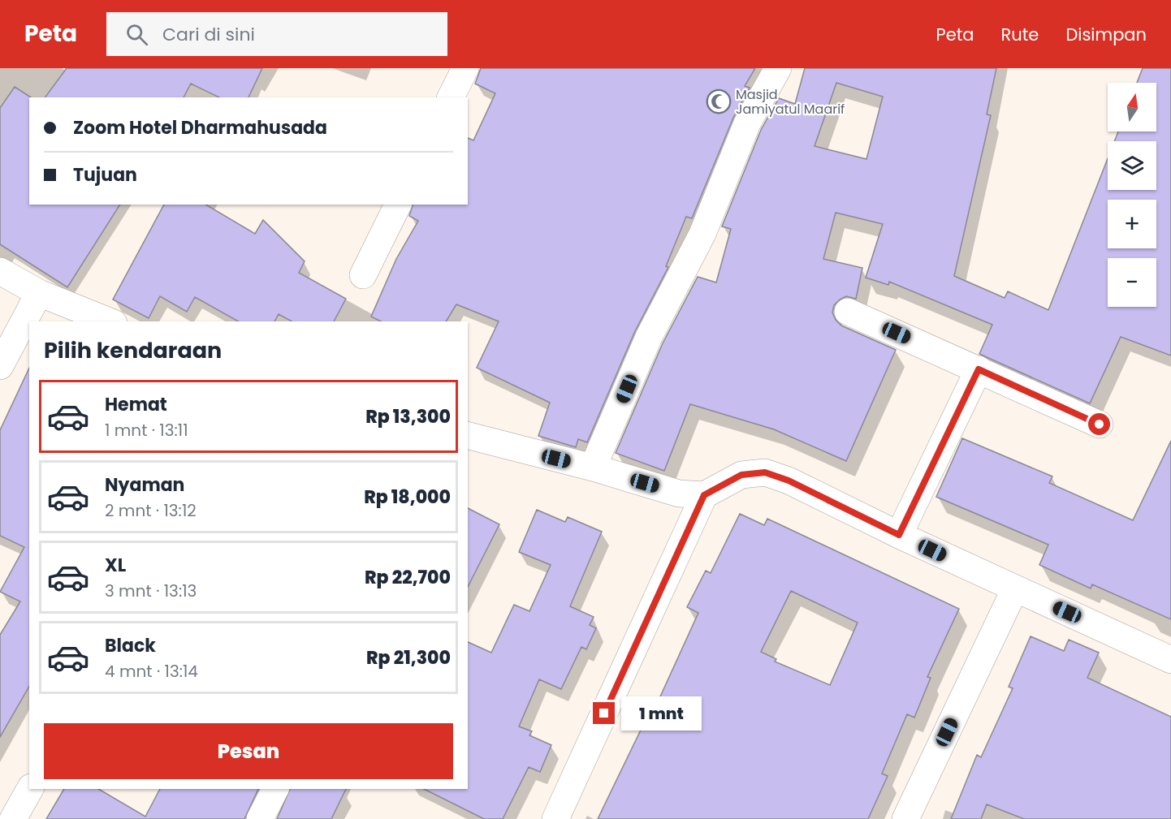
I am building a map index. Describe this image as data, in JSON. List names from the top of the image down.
{
  "places": {
    "mosque": ["Masjid Jamiyatul Maarif"]
  },
  "north": "top",
  "page": {
    "header": "Peta",
    "search": "Cari di sini",
    "nav": ["Peta", "Rute", "Disimpan"],
    "map_buttons": ["+", "−"],
    "banner": ["Zoom Hotel Dharmahusada", "Tujuan"],
    "heading": "Pilih kendaraan",
    "list": [
      {
        "name": "Hemat",
        "note": "1 mnt · 13:11",
        "value": "Rp 13,300"
      },
      {
        "name": "Nyaman",
        "note": "2 mnt · 13:12",
        "value": "Rp 18,000"
      },
      {
        "name": "XL",
        "note": "3 mnt · 13:13",
        "value": "Rp 22,700"
      },
      {
        "name": "Black",
        "note": "4 mnt · 13:14",
        "value": "Rp 21,300"
      }
    ],
    "bubble": "1 mnt",
    "buttons": "Pesan"
  }
}
